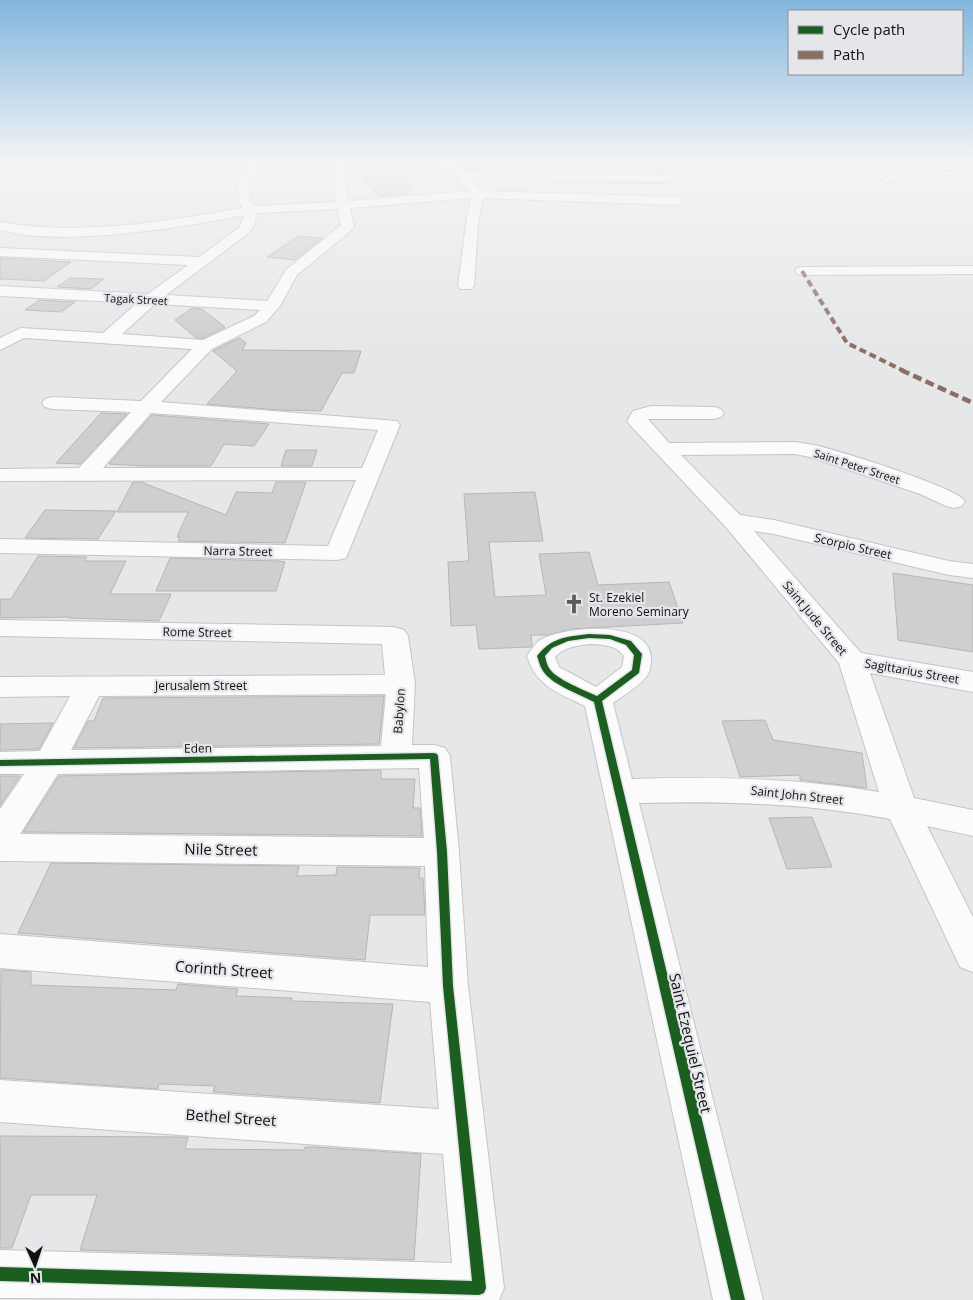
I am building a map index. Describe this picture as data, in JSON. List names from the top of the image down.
{
  "streets": {
    "street": [
      "Tagak Street",
      "Saint Peter Street",
      "Scorpio Street",
      "Narra Street",
      "Saint Jude Street",
      "Rome Street",
      "Sagittarius Street",
      "Jerusalem Street",
      "Babylon",
      "Eden",
      "Saint John Street",
      "Nile Street",
      "Corinth Street",
      "Saint Ezequiel Street",
      "Bethel Street"
    ]
  },
  "crossings": [
    ["Saint Peter Street", "Saint Jude Street"],
    ["Scorpio Street", "Saint Jude Street"],
    ["Saint Jude Street", "Sagittarius Street"],
    ["Saint Jude Street", "Saint John Street"],
    ["Rome Street", "Babylon"],
    ["Jerusalem Street", "Babylon"],
    ["Babylon", "Eden"],
    ["Eden", "Nile Street"],
    ["Saint John Street", "Saint Ezequiel Street"]
  ],
  "places": {
    "church": ["St. Ezekiel Moreno Seminary"]
  },
  "legend": ["Cycle path", "Path"],
  "north": "bottom"
}
